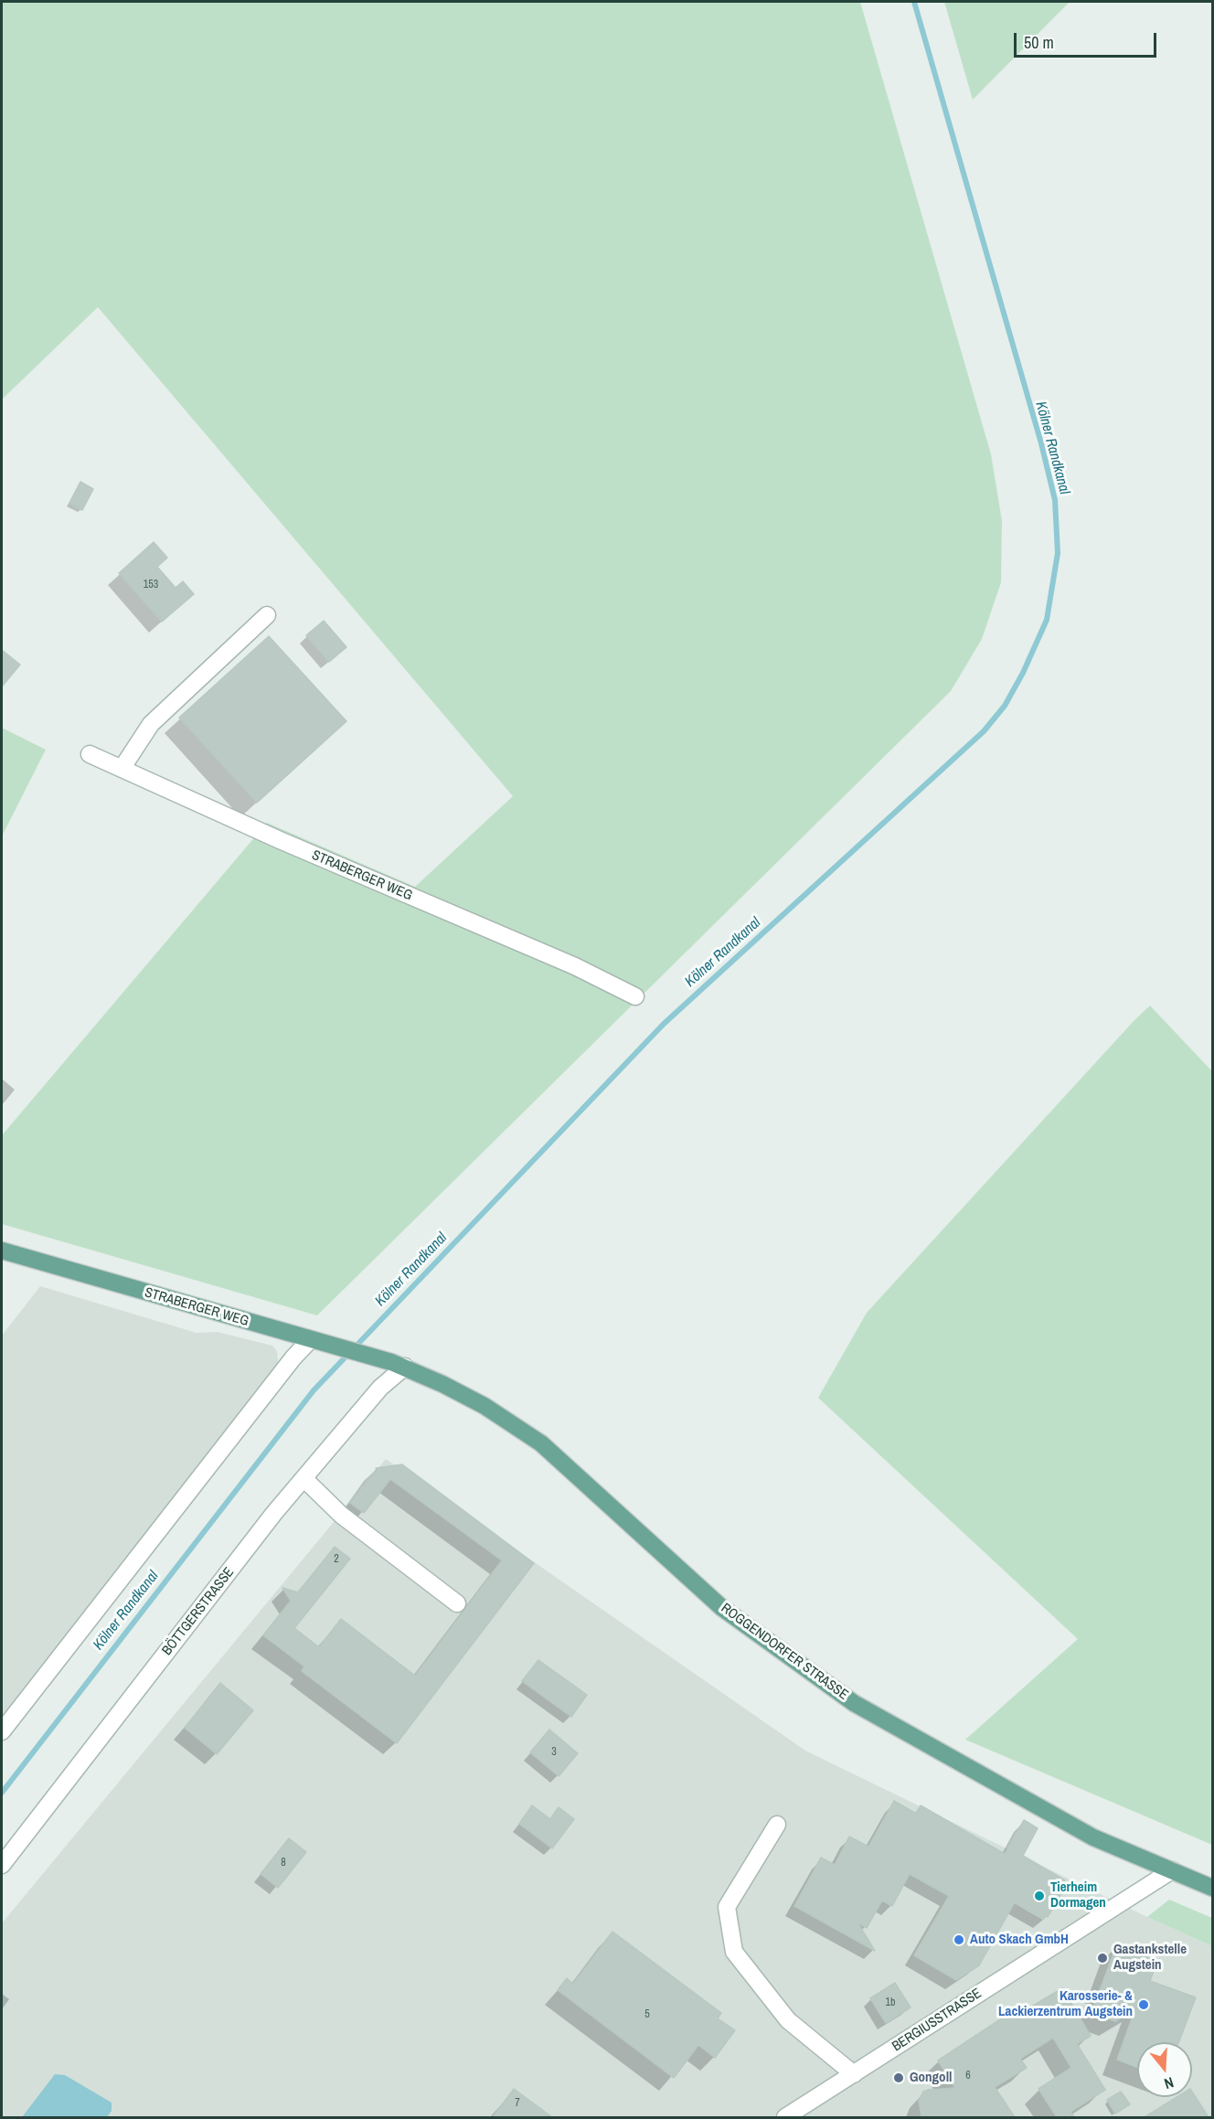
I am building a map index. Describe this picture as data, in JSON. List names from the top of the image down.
{
  "streets": {
    "main road": ["STRABERGER WEG", "ROGGENDORFER STRASSE"],
    "street": ["BÖTTGERSTRASSE", "BERGIUSSTRASSE"]
  },
  "crossings": [
    ["STRABERGER WEG", "BÖTTGERSTRASSE"],
    ["STRABERGER WEG", "ROGGENDORFER STRASSE"],
    ["BÖTTGERSTRASSE", "ROGGENDORFER STRASSE"],
    ["ROGGENDORFER STRASSE", "BERGIUSSTRASSE"]
  ],
  "water": ["Kölner Randkanal"],
  "places": [
    "Tierheim Dormagen",
    "Auto Skach GmbH",
    "Gastankstelle Augstein",
    "Karosserie- & Lackierzentrum Augstein",
    "Gongoll"
  ],
  "house_numbers": [
    "153",
    "2",
    "3",
    "8",
    "1b",
    "5",
    "6",
    "7"
  ],
  "scale_bar": "50 m",
  "north": "bottom"
}
